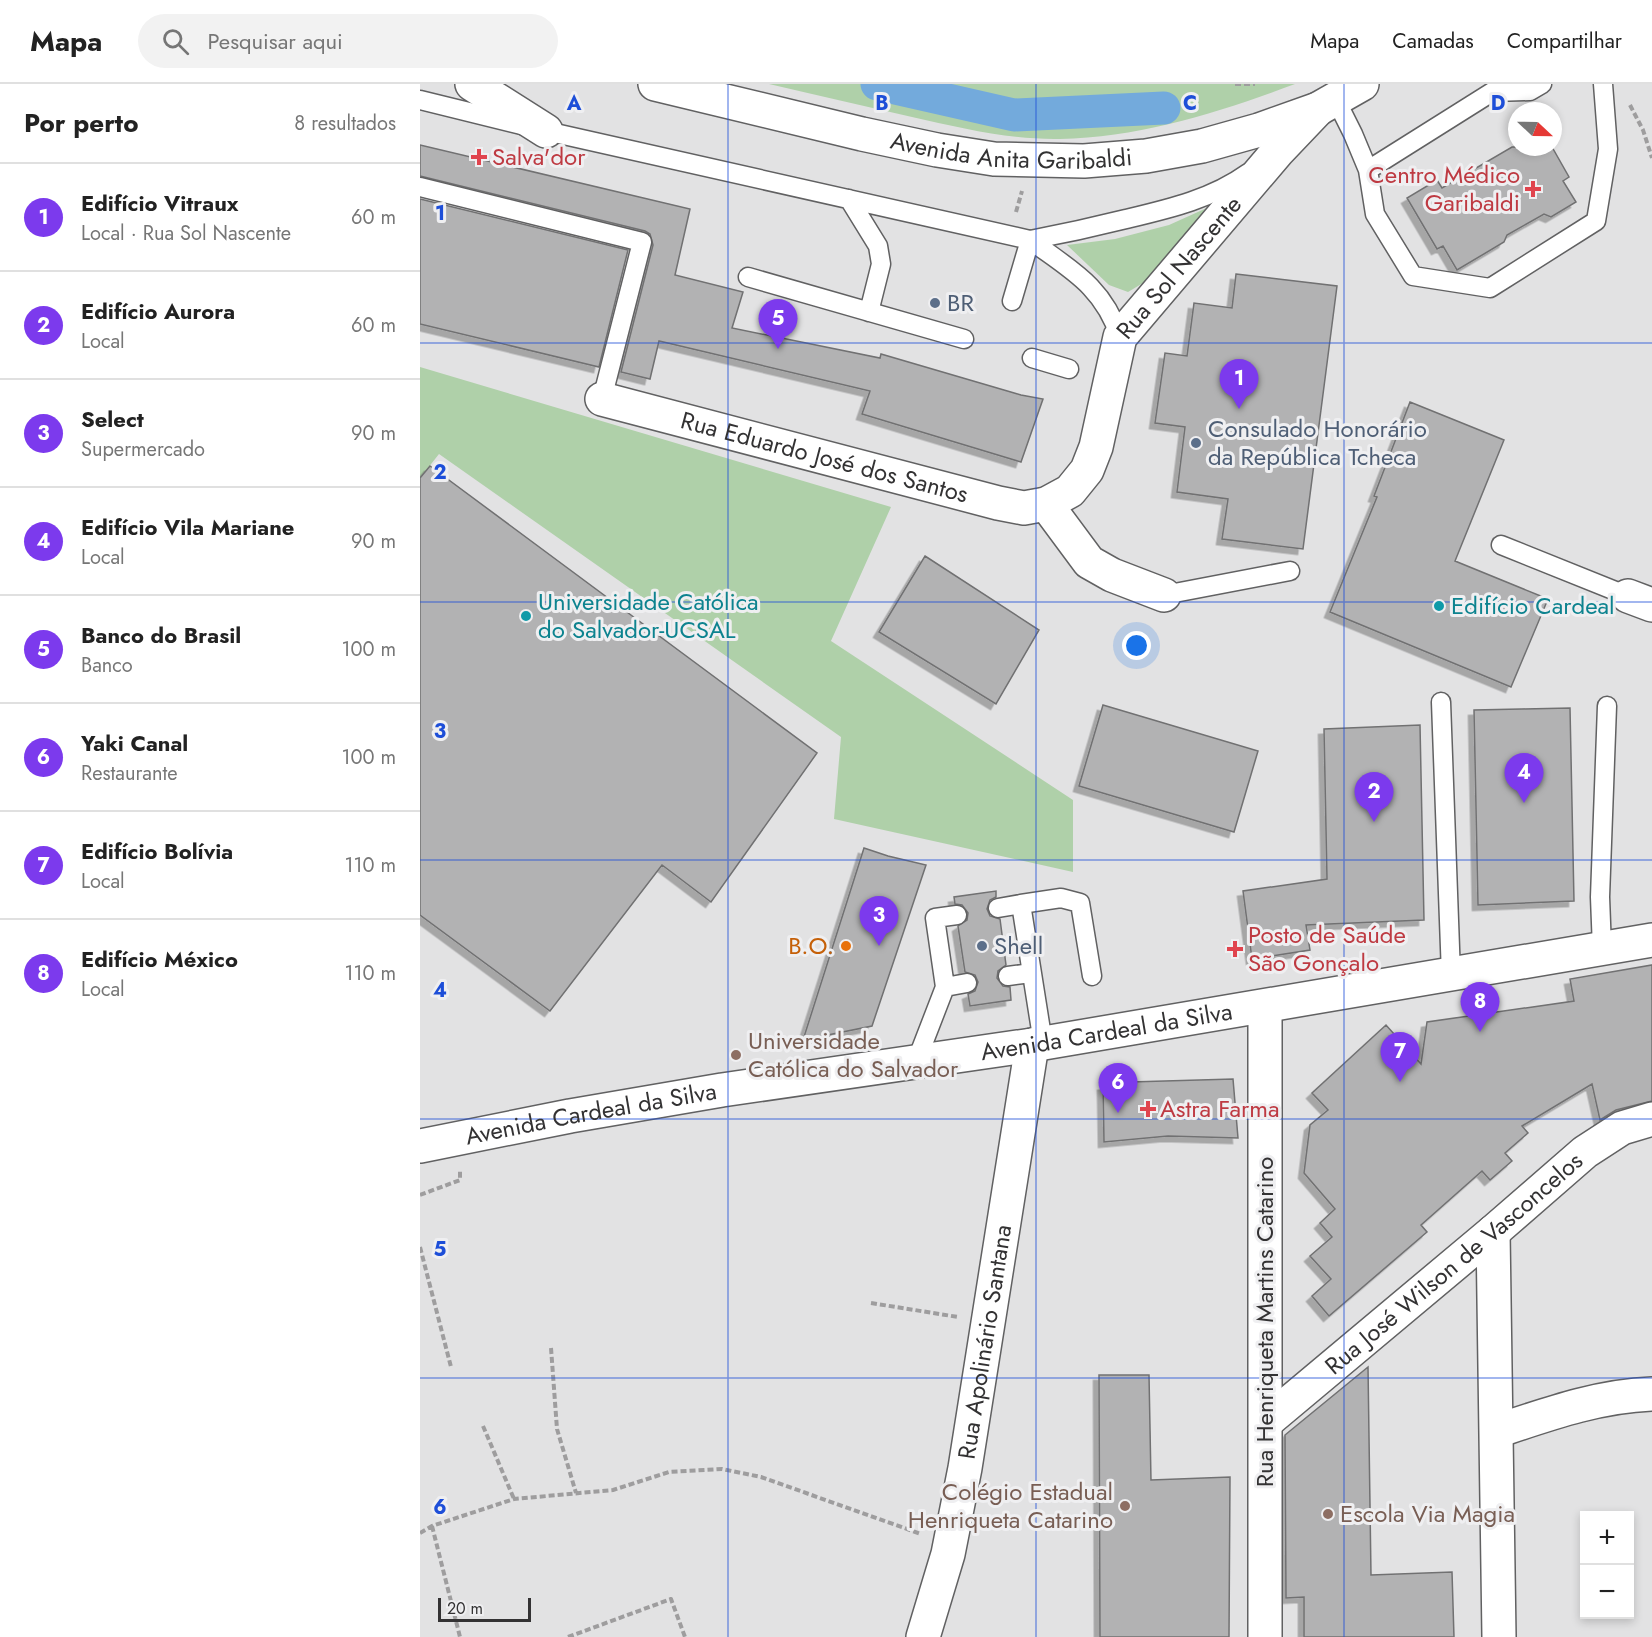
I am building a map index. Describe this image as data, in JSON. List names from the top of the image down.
{
  "streets": {
    "street": [
      "Avenida Anita Garibaldi",
      "Rua Sol Nascente",
      "Rua Eduardo José dos Santos",
      "Avenida Cardeal da Silva",
      "Rua José Wilson de Vasconcelos",
      "Rua Henriqueta Martins Catarino",
      "Rua Apolinário Santana"
    ]
  },
  "crossings": [
    ["Avenida Anita Garibaldi", "Rua Sol Nascente"],
    ["Rua Sol Nascente", "Rua Eduardo José dos Santos"],
    ["Avenida Cardeal da Silva", "Rua Henriqueta Martins Catarino"],
    ["Avenida Cardeal da Silva", "Rua Apolinário Santana"],
    ["Rua José Wilson de Vasconcelos", "Rua Henriqueta Martins Catarino"]
  ],
  "places": {
    "health": [
      "Salva'dor",
      "Centro Médico Garibaldi",
      "Posto de Saúde São Gonçalo",
      "Astra Farma"
    ],
    "other": [
      "BR",
      "Consulado Honorário da República Tcheca",
      "Edifício Cardeal",
      "Universidade Católica do Salvador-UCSAL",
      "B.O.",
      "Shell",
      "Universidade Católica do Salvador",
      "Colégio Estadual Henriqueta Catarino",
      "Escola Via Magia"
    ]
  },
  "scale_bar": "20 m",
  "north": "right",
  "page": {
    "header": "Mapa",
    "search": "Pesquisar aqui",
    "nav": ["Mapa", "Camadas", "Compartilhar"],
    "heading": ["Por perto", "8 resultados"],
    "list": [
      {
        "mark": "1",
        "name": "Edifício Vitraux",
        "note": "Local · Rua Sol Nascente",
        "value": "60 m"
      },
      {
        "mark": "2",
        "name": "Edifício Aurora",
        "note": "Local",
        "value": "60 m"
      },
      {
        "mark": "3",
        "name": "Select",
        "note": "Supermercado",
        "value": "90 m"
      },
      {
        "mark": "4",
        "name": "Edifício Vila Mariane",
        "note": "Local",
        "value": "90 m"
      },
      {
        "mark": "5",
        "name": "Banco do Brasil",
        "note": "Banco",
        "value": "100 m"
      },
      {
        "mark": "6",
        "name": "Yaki Canal",
        "note": "Restaurante",
        "value": "100 m"
      },
      {
        "mark": "7",
        "name": "Edifício Bolívia",
        "note": "Local",
        "value": "110 m"
      },
      {
        "mark": "8",
        "name": "Edifício México",
        "note": "Local",
        "value": "110 m"
      }
    ],
    "pins": [
      "5",
      "1",
      "4",
      "2",
      "3",
      "8",
      "7",
      "6"
    ],
    "map_buttons": ["+", "−"],
    "scale": "20 m"
  },
  "grid": {
    "columns": [
      "A",
      "B",
      "C",
      "D"
    ],
    "rows": [
      "1",
      "2",
      "3",
      "4",
      "5",
      "6"
    ]
  }
}
